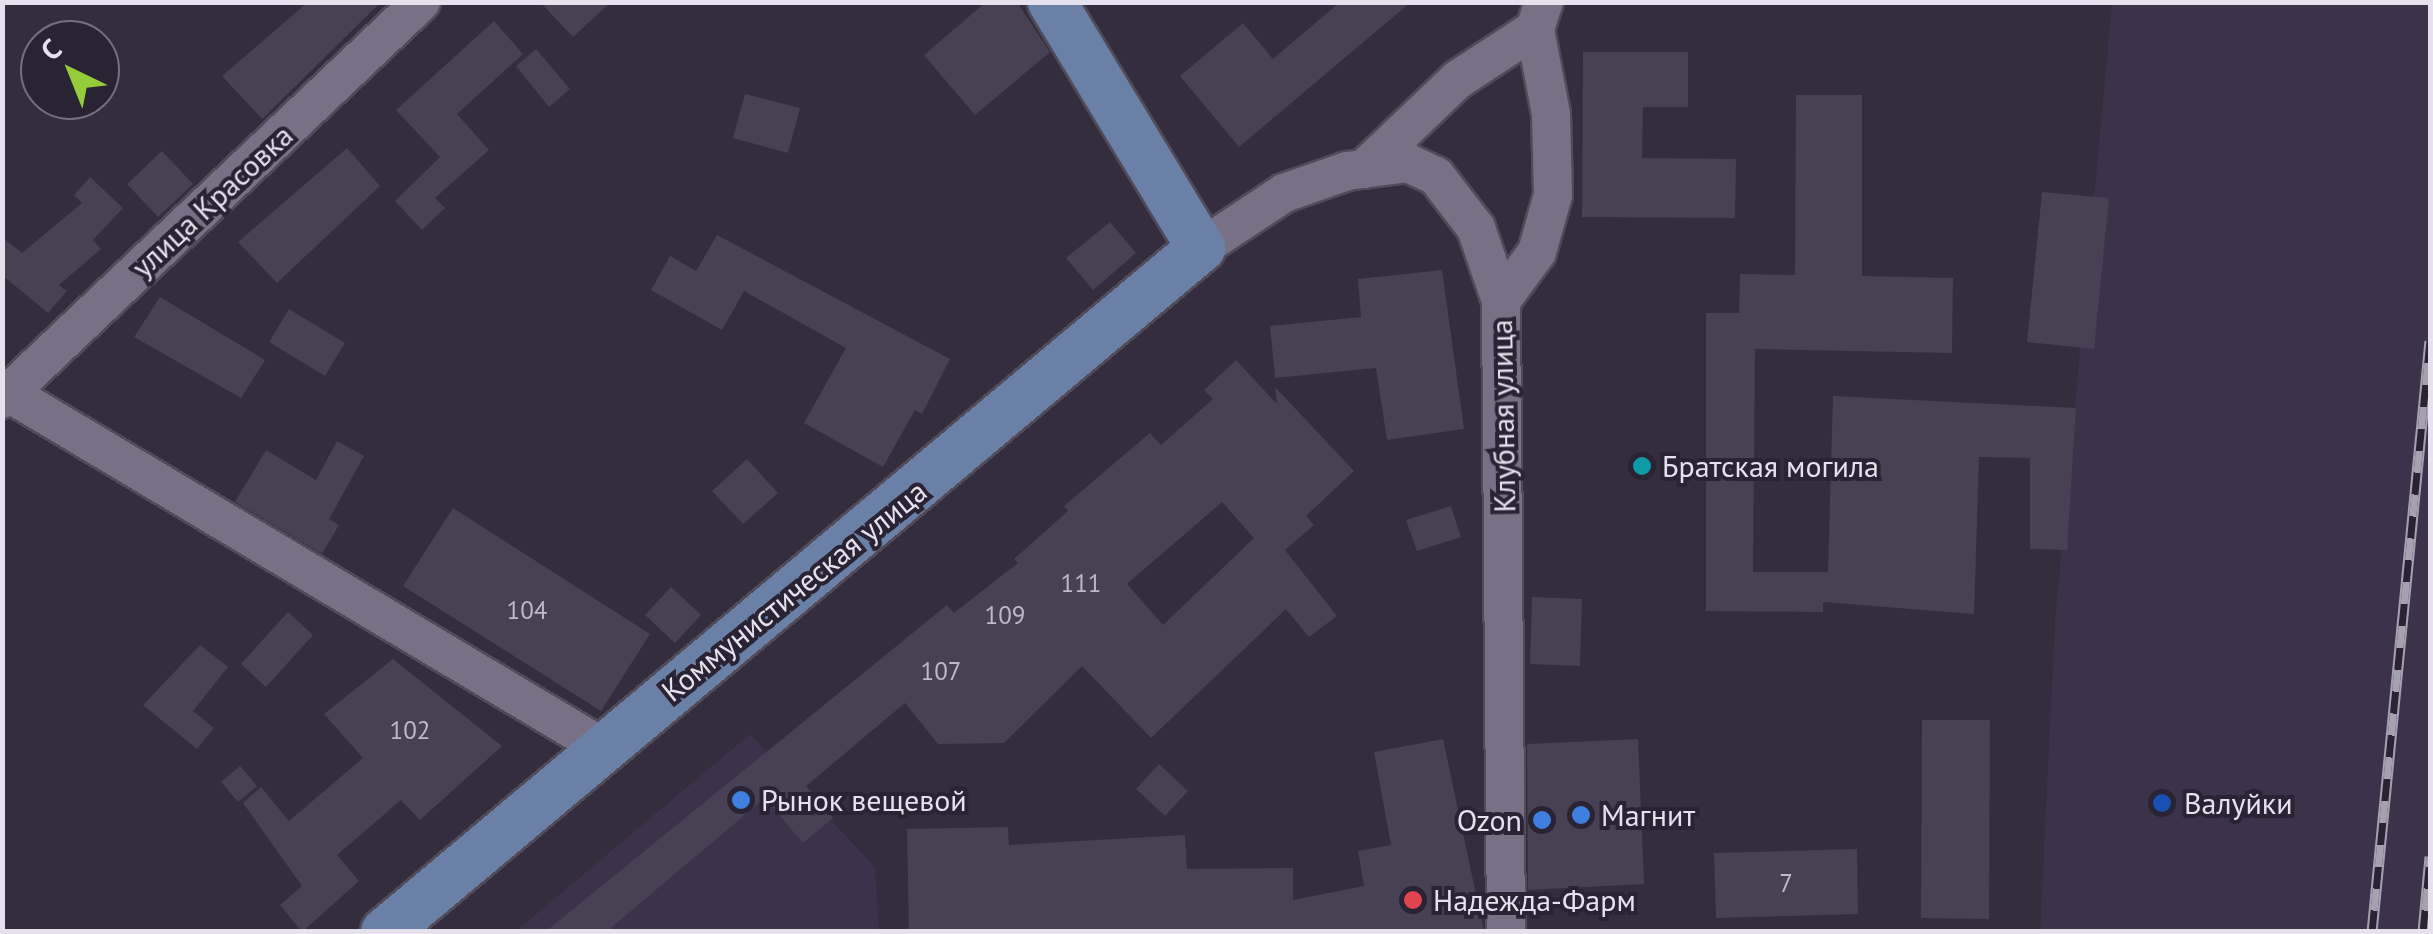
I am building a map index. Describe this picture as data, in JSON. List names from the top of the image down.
{
  "streets": {
    "main road": ["Коммунистическая улица"],
    "street": ["улица Красовка", "Клубная улица"]
  },
  "crossings": [
    ["Клубная улица", "Коммунистическая улица"]
  ],
  "places": [
    "Братская могила",
    "Рынок вещевой",
    "Валуйки",
    "Магнит",
    "Ozon",
    "Надежда-Фарм"
  ],
  "house_numbers": [
    "111",
    "104",
    "109",
    "107",
    "102",
    "7"
  ],
  "north": "top left"
}
